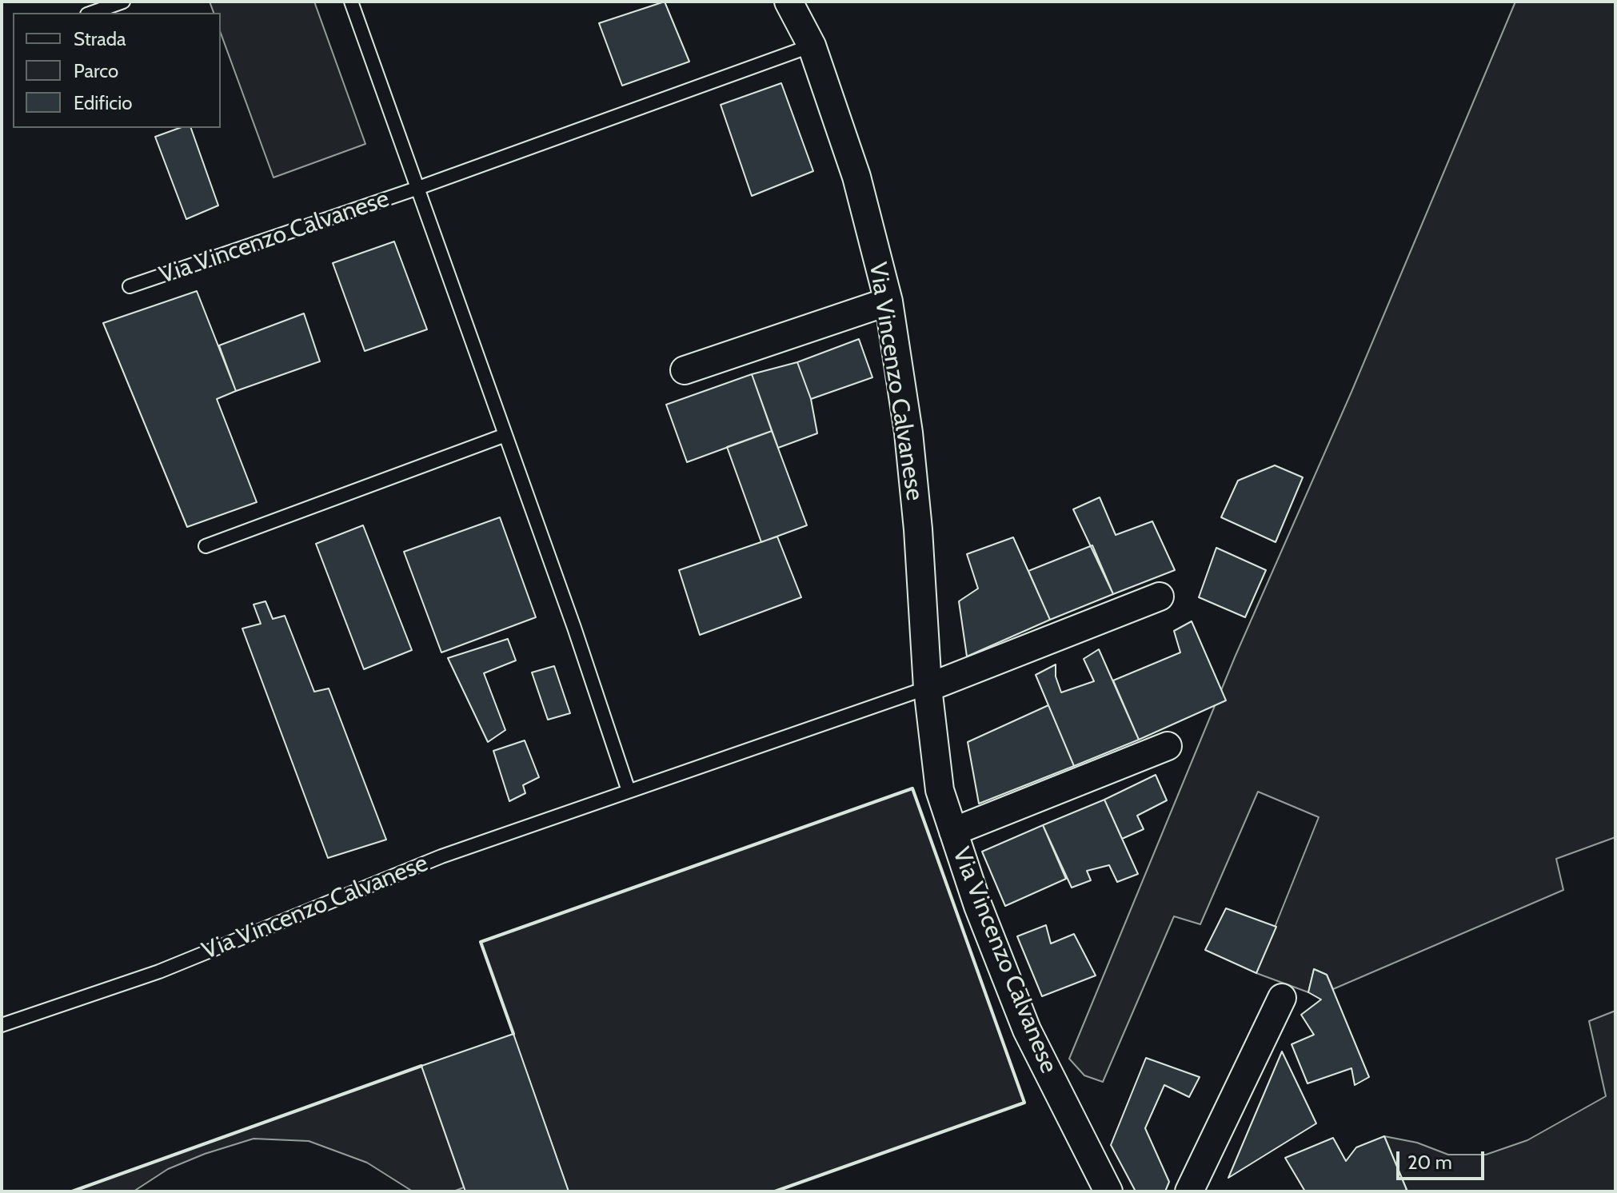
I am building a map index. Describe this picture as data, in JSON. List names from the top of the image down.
{
  "streets": {
    "street": ["Via Vincenzo Calvanese"]
  },
  "legend": ["Strada", "Parco", "Edificio"],
  "scale_bar": "20 m"
}
